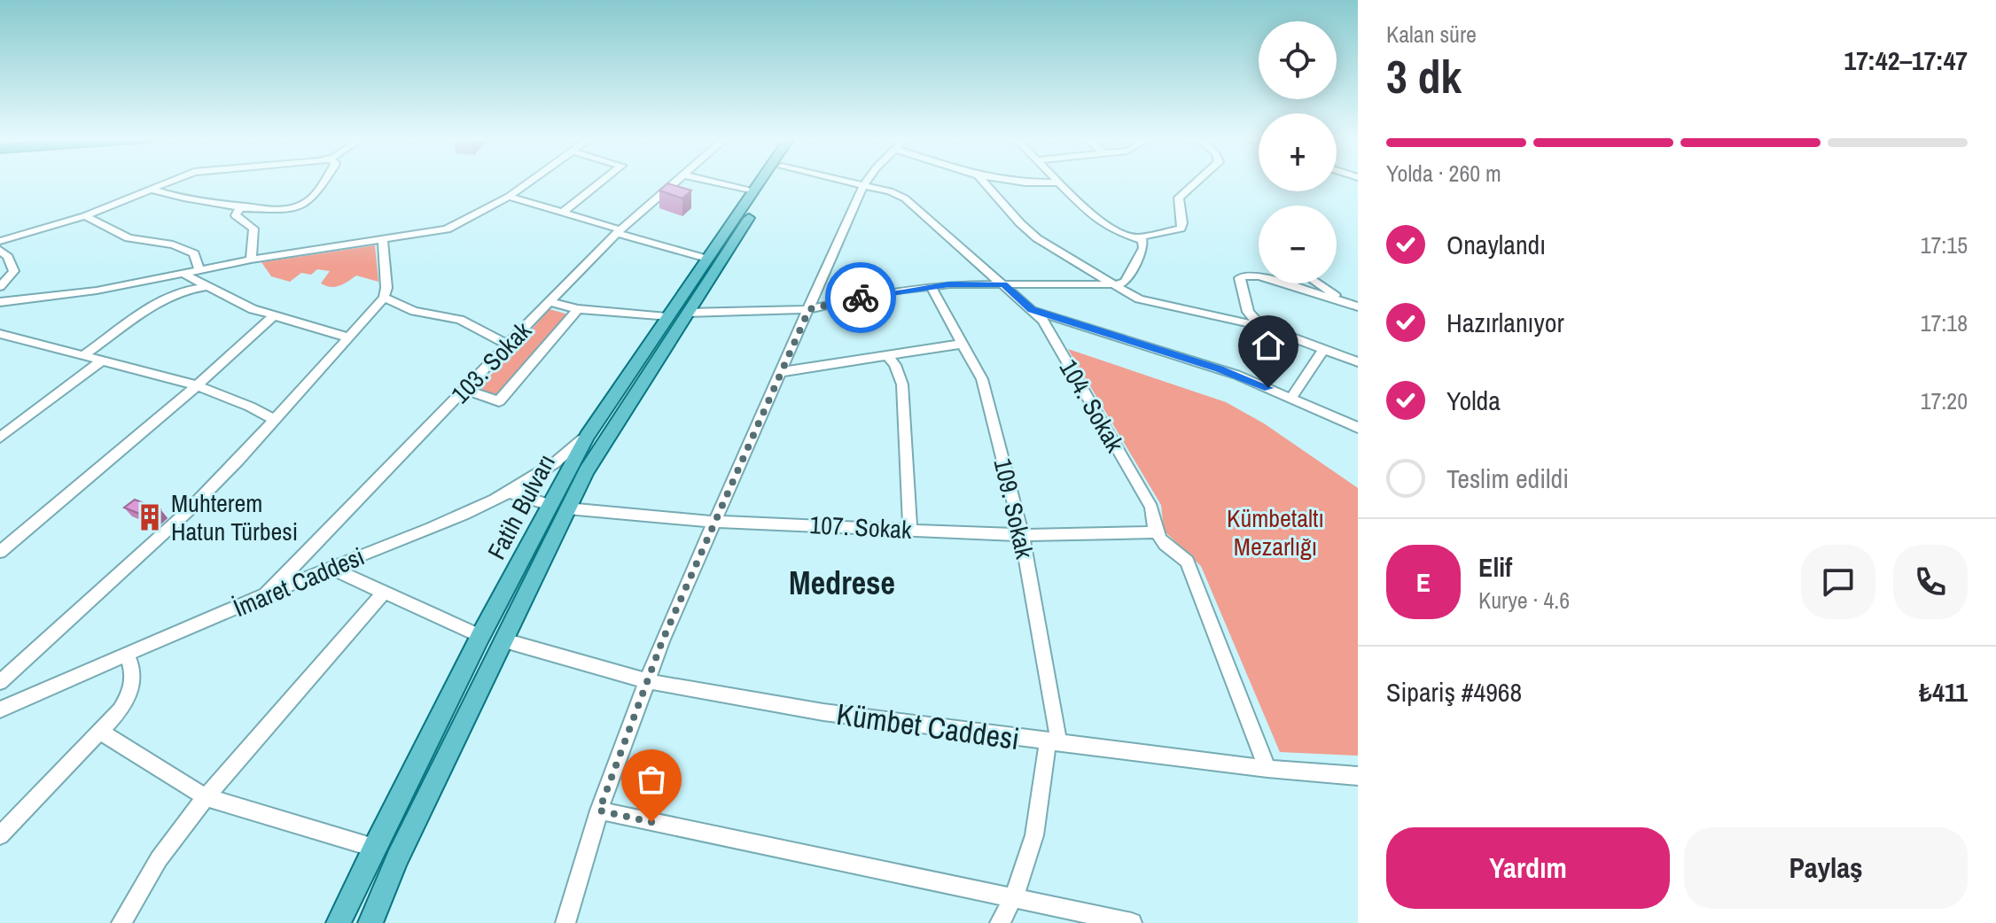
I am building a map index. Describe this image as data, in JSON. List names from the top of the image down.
{
  "streets": {
    "main road": ["Fatih Bulvarı"],
    "street": [
      "103. Sokak",
      "104. Sokak",
      "109. Sokak",
      "107. Sokak",
      "İmaret Caddesi",
      "Kümbet Caddesi"
    ]
  },
  "crossings": [
    ["103. Sokak", "İmaret Caddesi"],
    ["104. Sokak", "107. Sokak"],
    ["Fatih Bulvarı", "107. Sokak"],
    ["Fatih Bulvarı", "İmaret Caddesi"],
    ["Fatih Bulvarı", "Kümbet Caddesi"],
    ["109. Sokak", "107. Sokak"],
    ["109. Sokak", "Kümbet Caddesi"],
    ["107. Sokak", "İmaret Caddesi"]
  ],
  "districts": ["Medrese"],
  "parks": ["Kümbetaltı Mezarlığı"],
  "places": {
    "building": ["Muhterem Hatun Türbesi"]
  },
  "page": {
    "heading": ["3 dk", "Kalan süre", "17:42–17:47"],
    "panel": [
      "Elif",
      "Kurye · 4.6",
      "Sipariş #4968",
      "₺411"
    ],
    "map_buttons": ["+", "−"],
    "bar": "Yolda · 260 m",
    "list": [
      ["Onaylandı", "17:15"],
      ["Hazırlanıyor", "17:18"],
      ["Yolda", "17:20"],
      "Teslim edildi"
    ],
    "round": "E",
    "buttons": ["Yardım", "Paylaş"]
  }
}
